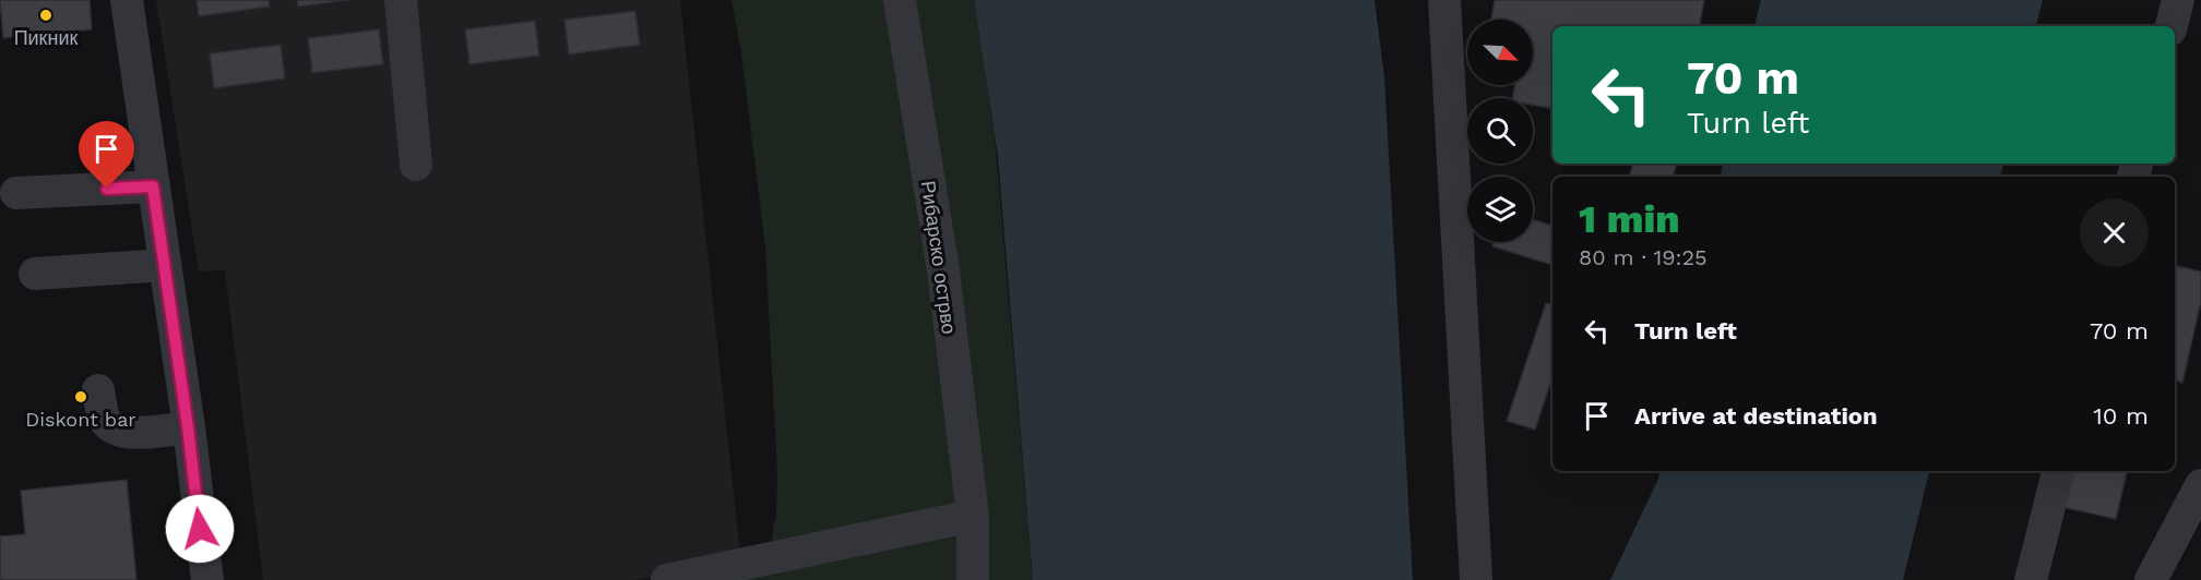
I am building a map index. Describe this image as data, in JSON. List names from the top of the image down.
{
  "streets": {
    "street": ["Рибарско острво"]
  },
  "places": ["Пикник", "Diskont bar"],
  "north": "bottom right",
  "page": {
    "turn": ["70 m", "Turn left"],
    "heading": ["1 min", "80 m · 19:25"],
    "list": [
      {
        "name": "Turn left",
        "value": "70 m"
      },
      {
        "name": "Arrive at destination",
        "value": "10 m"
      }
    ]
  }
}
